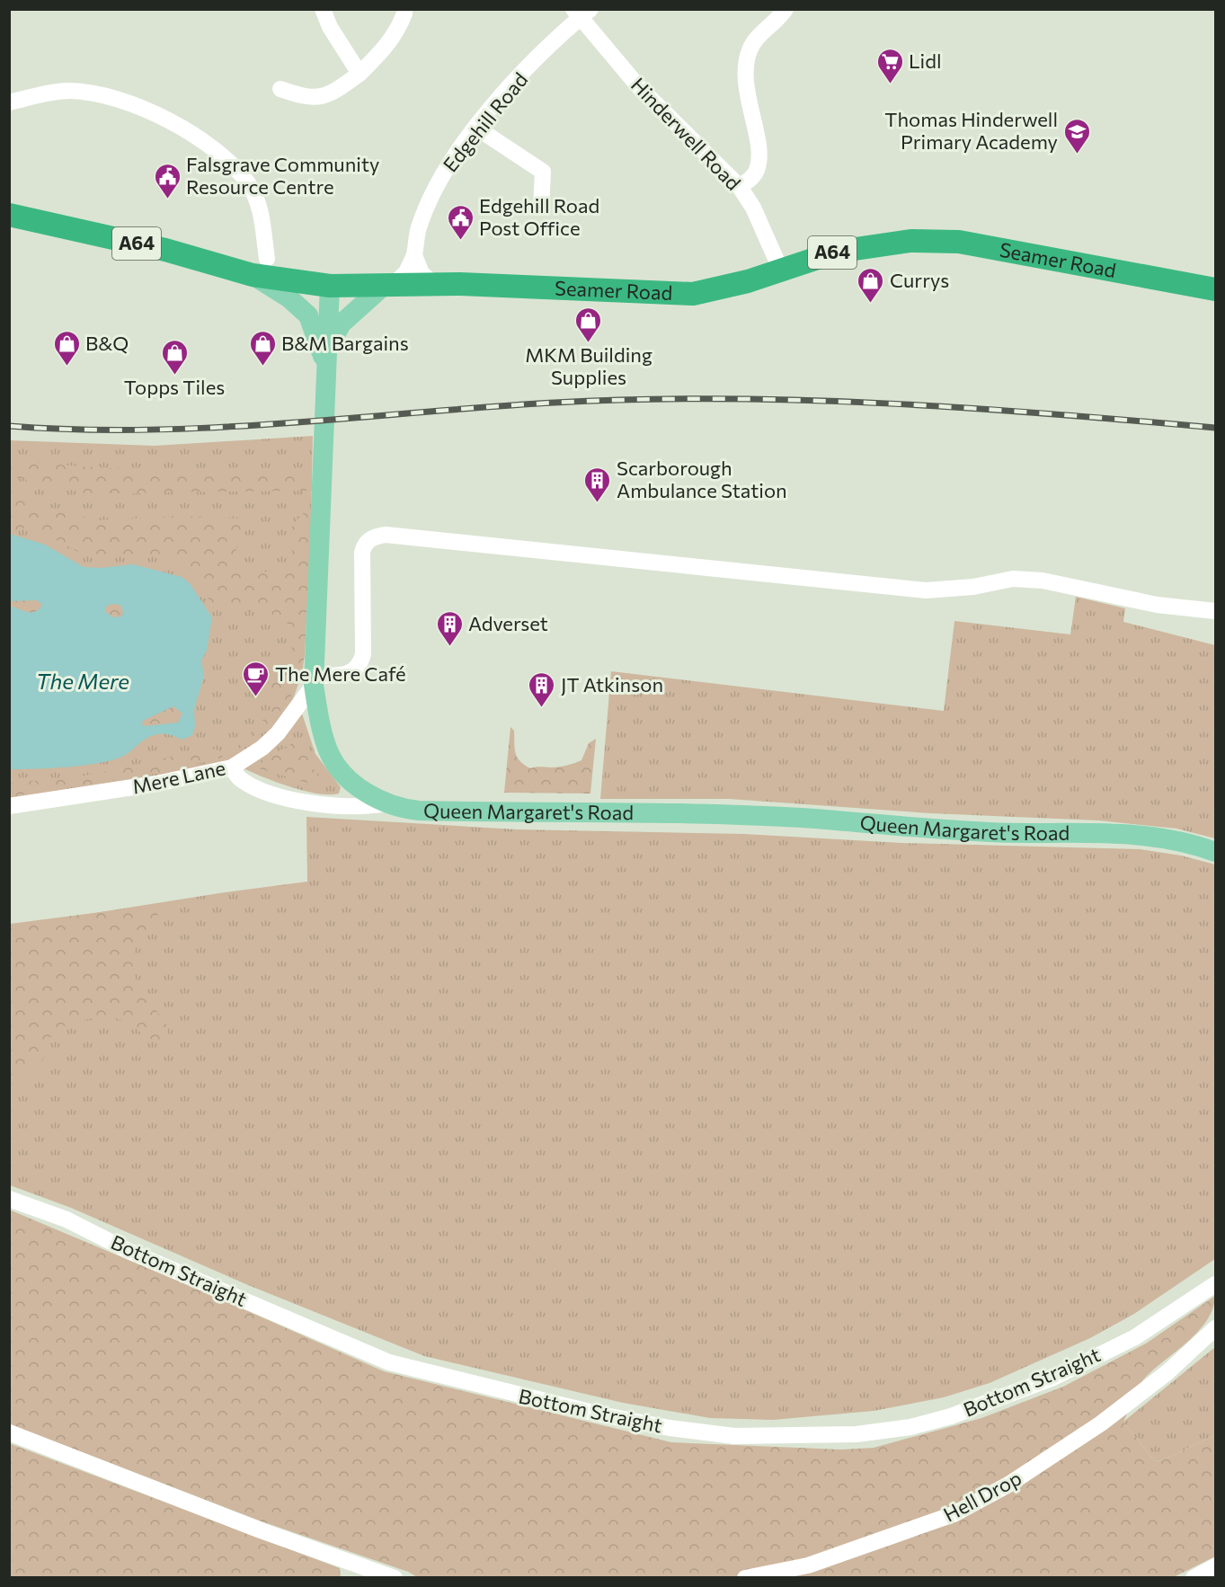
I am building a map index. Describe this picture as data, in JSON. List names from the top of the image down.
{
  "streets": {
    "highway": ["A64", "Seamer Road"],
    "main road": ["Queen Margaret's Road"],
    "street": [
      "Edgehill Road",
      "Hinderwell Road",
      "Mere Lane",
      "Bottom Straight",
      "Hell Drop"
    ]
  },
  "crossings": [
    ["Edgehill Road", "Hinderwell Road"],
    ["Edgehill Road", "Seamer Road"],
    ["Hinderwell Road", "Seamer Road"],
    ["Seamer Road", "Queen Margaret's Road"],
    ["Mere Lane", "Queen Margaret's Road"]
  ],
  "water": ["The Mere"],
  "places": {
    "supermarket": ["Lidl"],
    "school or university": ["Thomas Hinderwell Primary Academy"],
    "public building": ["Falsgrave Community Resource Centre", "Edgehill Road Post Office"],
    "shop": [
      "Currys",
      "MKM Building Supplies",
      "B&Q",
      "B&M Bargains",
      "Topps Tiles"
    ],
    "building": ["Scarborough Ambulance Station", "Adverset", "JT Atkinson"],
    "cafe": ["The Mere Café"]
  }
}
